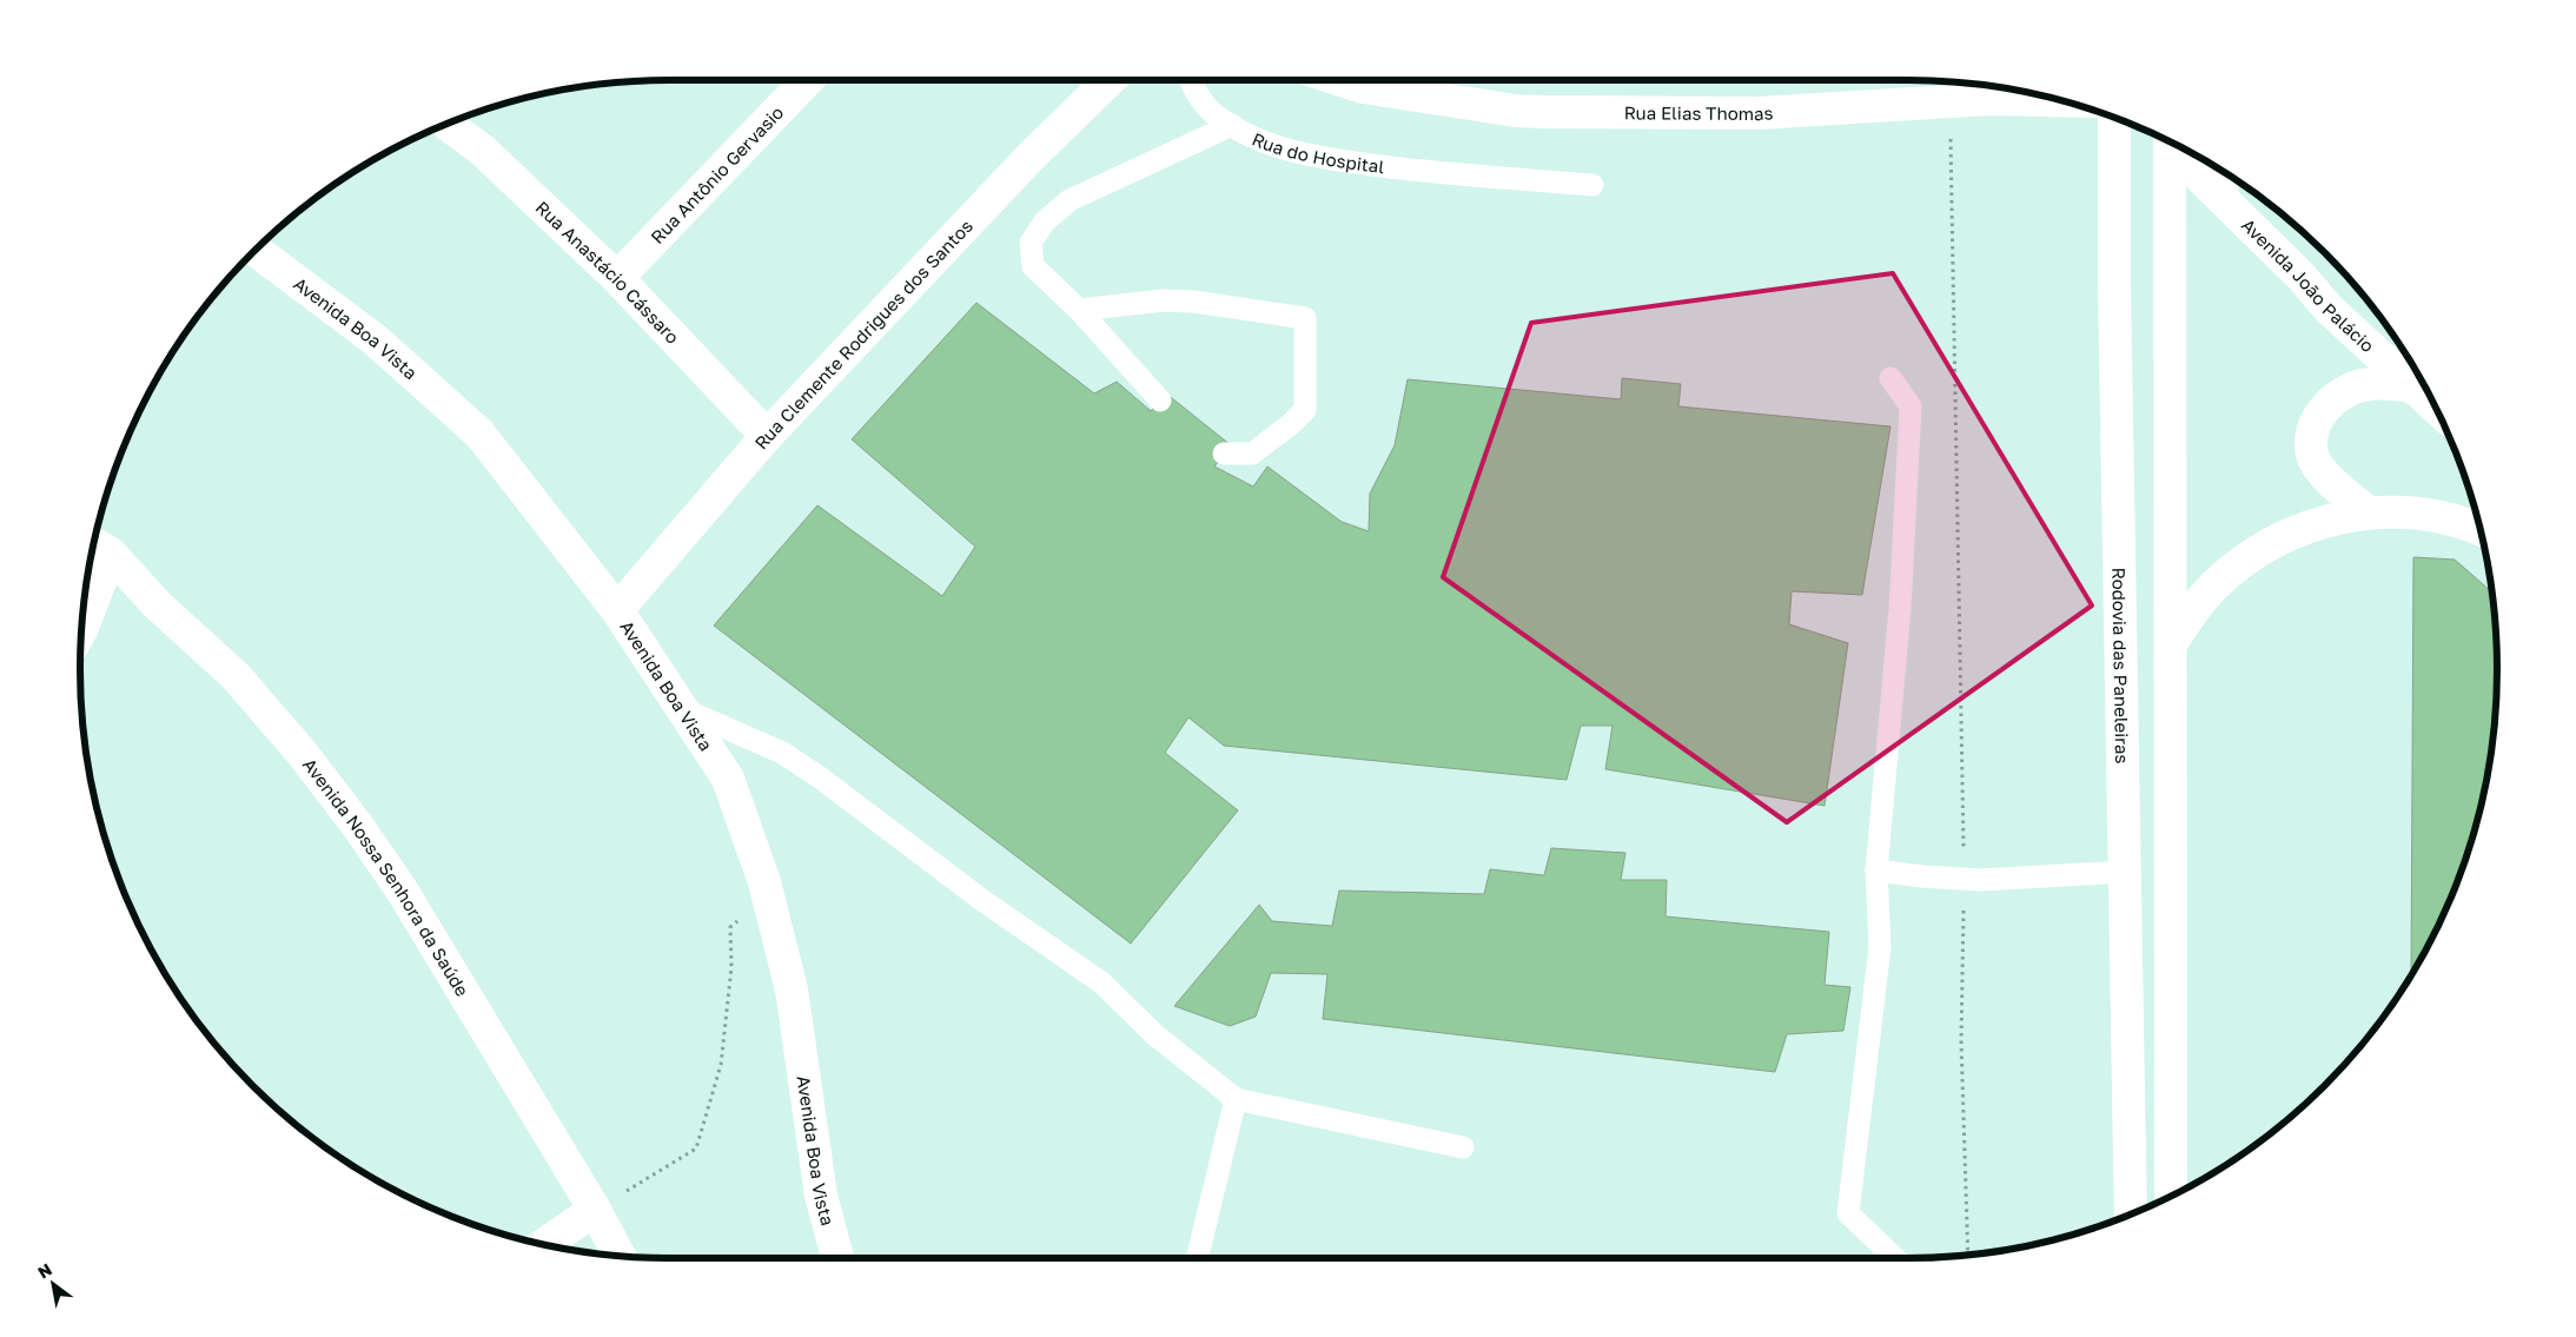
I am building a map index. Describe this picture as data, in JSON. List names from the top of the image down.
{
  "streets": {
    "street": [
      "Rua Elias Thomas",
      "Rua Antônio Gervasio",
      "Rua Anastácio Cássaro",
      "Avenida João Palácio",
      "Avenida Boa Vista",
      "Rua Clemente Rodrigues dos Santos",
      "Rodovia das Paneleiras",
      "Avenida Nossa Senhora da Saúde"
    ],
    "lane": ["Rua do Hospital"]
  },
  "crossings": [
    ["Rua Antônio Gervasio", "Rua Anastácio Cássaro"],
    ["Rua Anastácio Cássaro", "Rua Clemente Rodrigues dos Santos"],
    ["Avenida Boa Vista", "Rua Clemente Rodrigues dos Santos"]
  ],
  "north": "top left"
}
